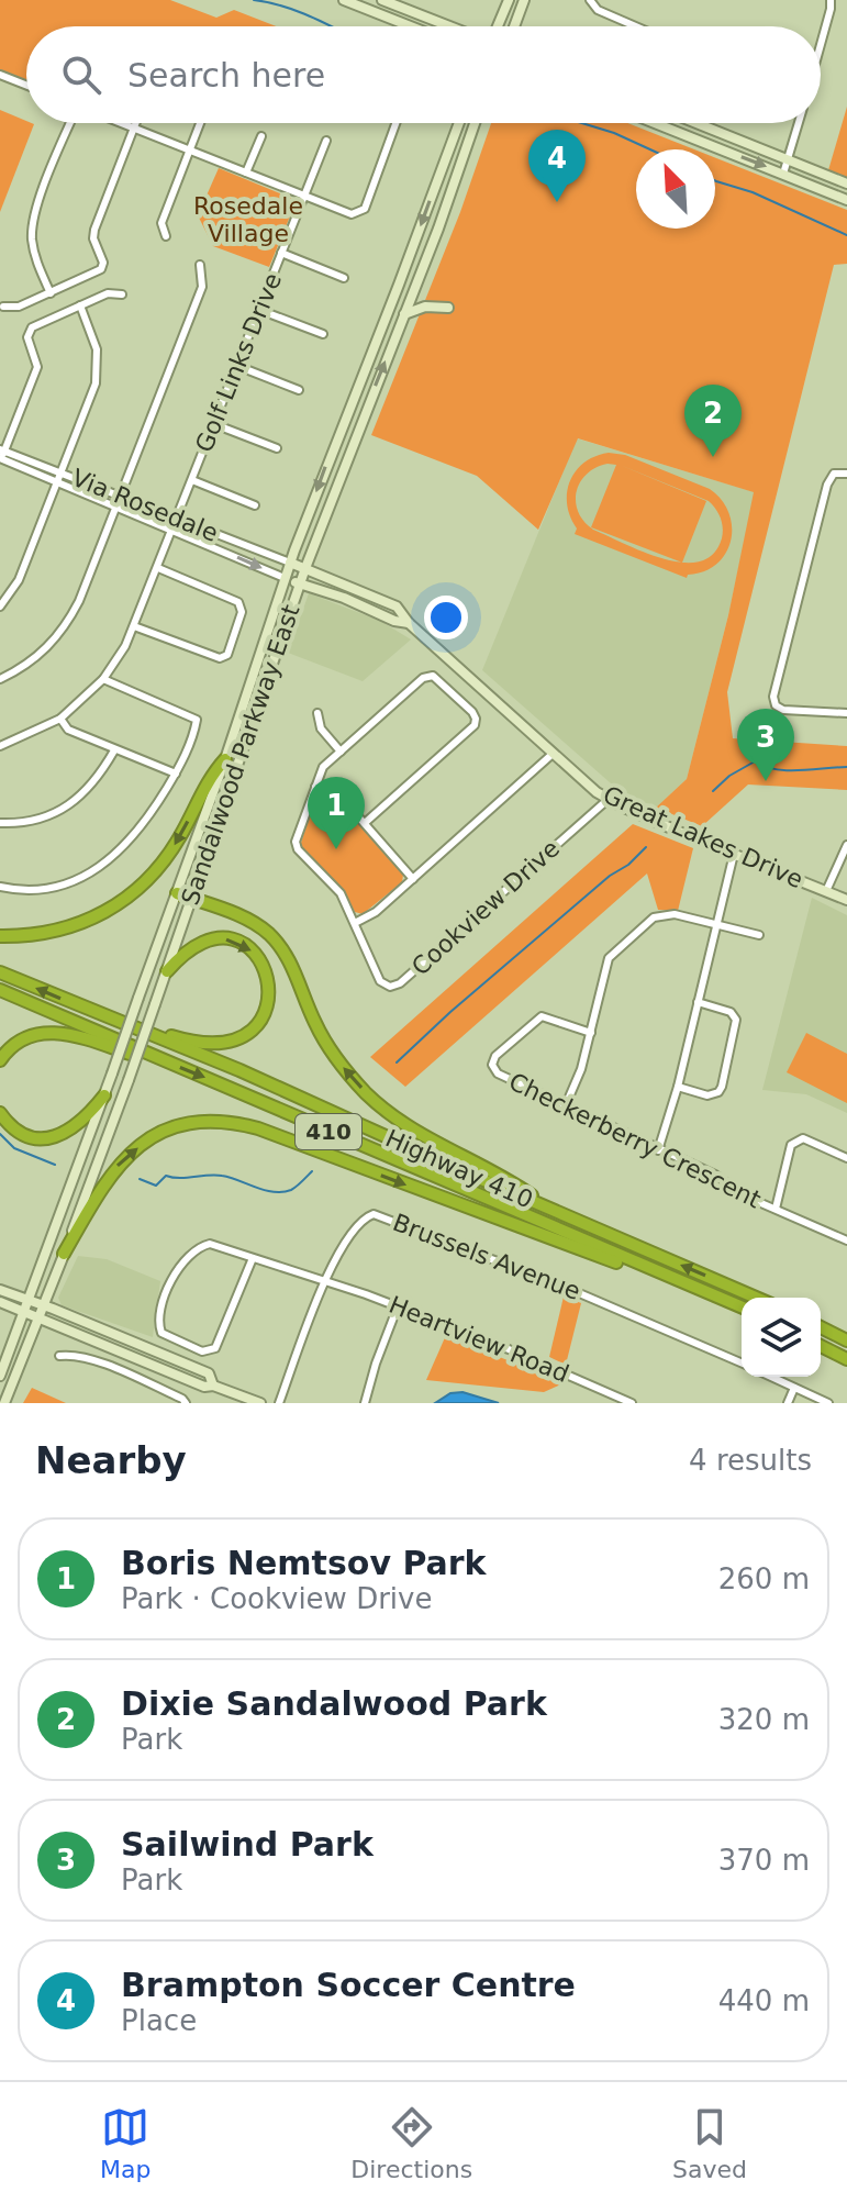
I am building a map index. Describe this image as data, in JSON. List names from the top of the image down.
{
  "streets": {
    "highway": ["410", "Highway 410"],
    "main road": ["Sandalwood Parkway East", "Great Lakes Drive"],
    "street": [
      "Golf Links Drive",
      "Via Rosedale",
      "Cookview Drive",
      "Checkerberry Crescent",
      "Brussels Avenue",
      "Heartview Road"
    ]
  },
  "crossings": [
    ["Golf Links Drive", "Via Rosedale"],
    ["Via Rosedale", "Sandalwood Parkway East"],
    ["Via Rosedale", "Great Lakes Drive"],
    ["Sandalwood Parkway East", "Great Lakes Drive"],
    ["Great Lakes Drive", "Cookview Drive"],
    ["Brussels Avenue", "Heartview Road"]
  ],
  "parks": ["Rosedale Village"],
  "north": "top left",
  "page": {
    "search": "Search here",
    "pins": [
      "4",
      "2",
      "3",
      "1"
    ],
    "heading": ["Nearby", "4 results"],
    "list": [
      {
        "mark": "1",
        "name": "Boris Nemtsov Park",
        "note": "Park · Cookview Drive",
        "value": "260 m"
      },
      {
        "mark": "2",
        "name": "Dixie Sandalwood Park",
        "note": "Park",
        "value": "320 m"
      },
      {
        "mark": "3",
        "name": "Sailwind Park",
        "note": "Park",
        "value": "370 m"
      },
      {
        "mark": "4",
        "name": "Brampton Soccer Centre",
        "note": "Place",
        "value": "440 m"
      }
    ],
    "nav": ["Map", "Directions", "Saved"]
  }
}
